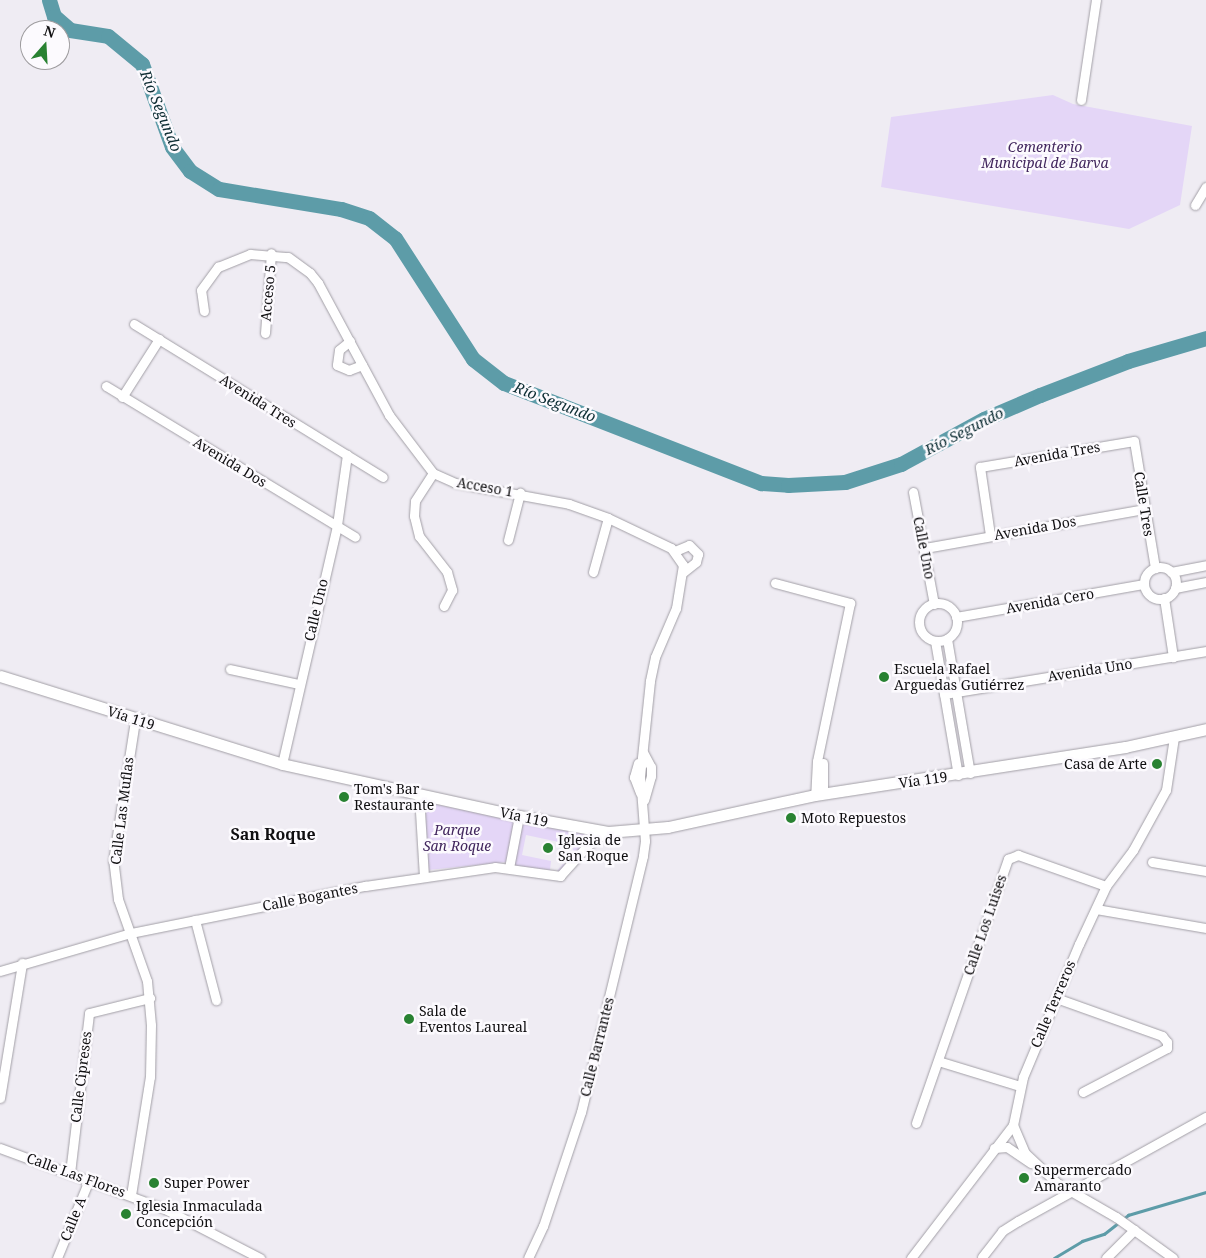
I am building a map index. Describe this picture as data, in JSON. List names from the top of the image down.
{
  "streets": {
    "main road": ["Vía 119"],
    "street": [
      "Acceso 5",
      "Avenida Tres",
      "Avenida Dos",
      "Acceso 1",
      "Calle Tres",
      "Calle Uno",
      "Avenida Cero",
      "Avenida Uno",
      "Calle Las Muflas",
      "Calle Bogantes",
      "Calle Los Luises",
      "Calle Terreros",
      "Calle Barrantes",
      "Calle Cipreses",
      "Calle Las Flores",
      "Calle A"
    ]
  },
  "crossings": [
    ["Acceso 5", "Acceso 1"],
    ["Avenida Tres", "Avenida Dos"],
    ["Avenida Tres", "Calle Tres"],
    ["Avenida Tres", "Calle Uno"],
    ["Avenida Dos", "Calle Tres"],
    ["Avenida Dos", "Calle Uno"],
    ["Calle Tres", "Avenida Cero"],
    ["Calle Uno", "Avenida Cero"],
    ["Calle Uno", "Vía 119"],
    ["Vía 119", "Calle Las Muflas"],
    ["Vía 119", "Calle Bogantes"],
    ["Vía 119", "Calle Terreros"],
    ["Vía 119", "Calle Barrantes"],
    ["Calle Las Muflas", "Calle Bogantes"],
    ["Calle Las Muflas", "Calle Cipreses"],
    ["Calle Las Muflas", "Calle Las Flores"],
    ["Calle Los Luises", "Calle Terreros"],
    ["Calle Cipreses", "Calle Las Flores"],
    ["Calle Las Flores", "Calle A"]
  ],
  "districts": ["San Roque"],
  "water": ["Río Segundo"],
  "parks": ["Cementerio Municipal de Barva", "Parque San Roque"],
  "places": [
    "Escuela Rafael Arguedas Gutiérrez",
    "Casa de Arte",
    "Tom's Bar Restaurante",
    "Moto Repuestos",
    "Iglesia de San Roque",
    "Sala de Eventos Laureal",
    "Supermercado Amaranto",
    "Super Power",
    "Iglesia Inmaculada Concepción"
  ],
  "north": "top"
}
